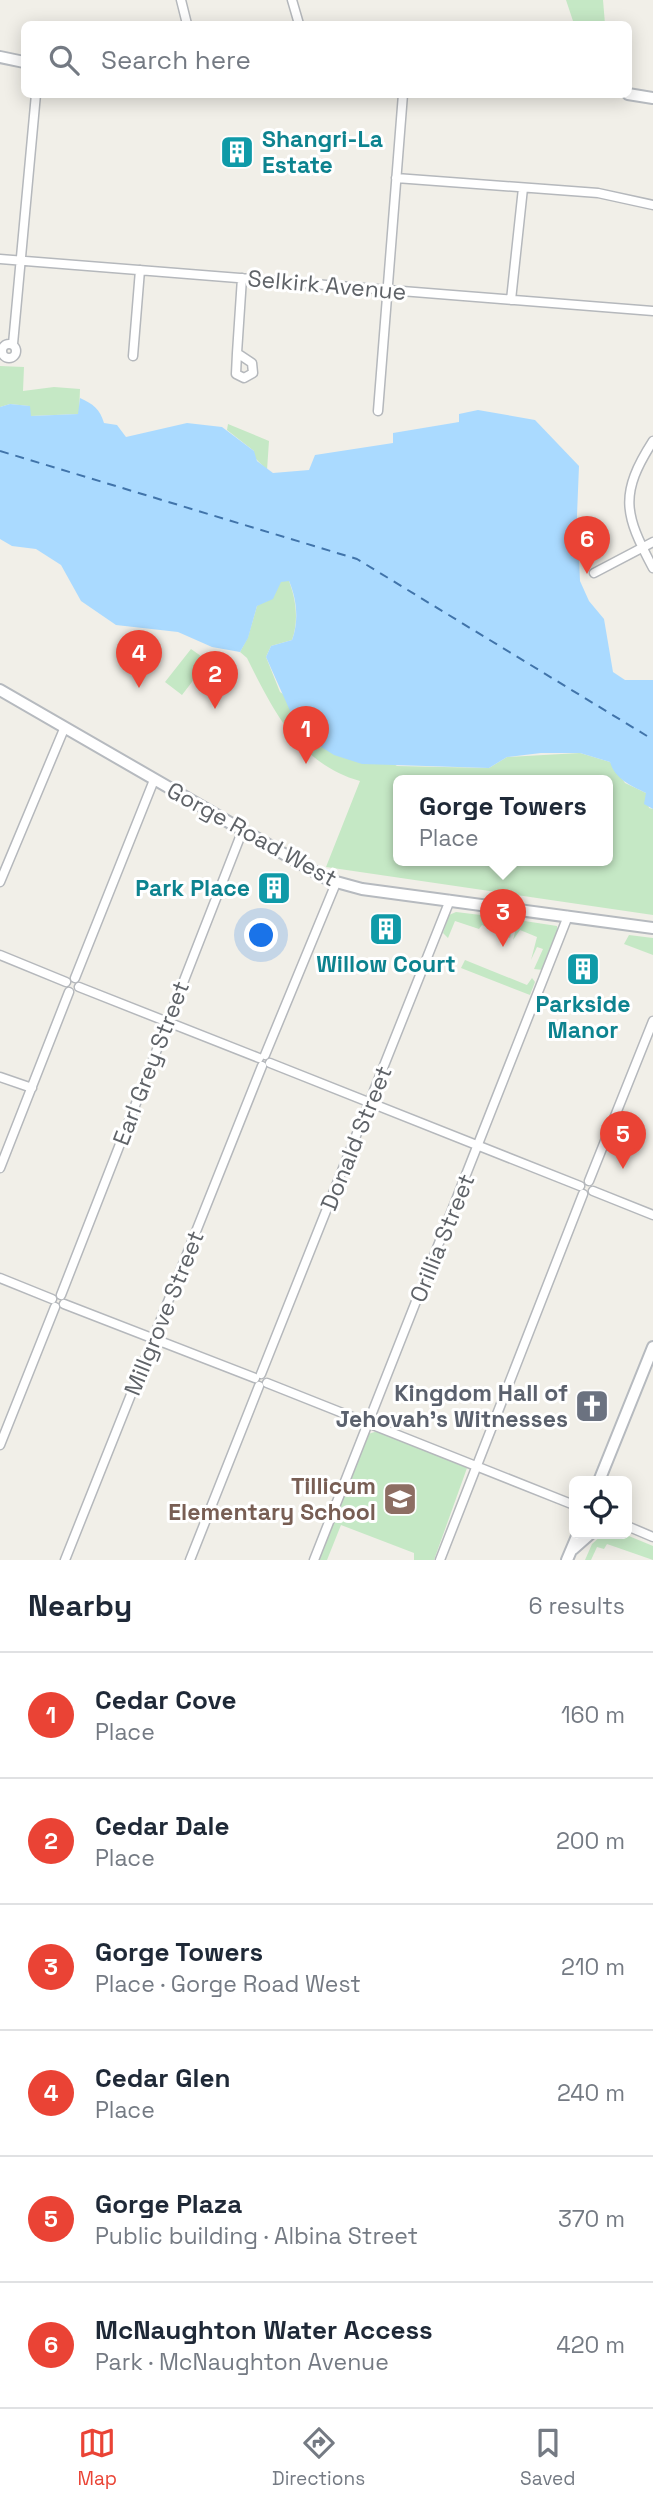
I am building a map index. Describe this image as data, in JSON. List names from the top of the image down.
{
  "streets": {
    "main road": ["Gorge Road West"],
    "street": [
      "Selkirk Avenue",
      "Earl Grey Street",
      "Donald Street",
      "Orillia Street",
      "Millgrove Street"
    ]
  },
  "crossings": [
    ["Gorge Road West", "Earl Grey Street"],
    ["Gorge Road West", "Donald Street"],
    ["Gorge Road West", "Orillia Street"],
    ["Gorge Road West", "Millgrove Street"]
  ],
  "places": {
    "building": [
      "Shangri-La Estate",
      "Park Place",
      "Willow Court",
      "Parkside Manor"
    ],
    "church": ["Kingdom Hall of Jehovah's Witnesses"],
    "school or university": ["Tillicum Elementary School"]
  },
  "page": {
    "search": "Search here",
    "pins": [
      "6",
      "4",
      "2",
      "1",
      "3",
      "5"
    ],
    "popup": ["Gorge Towers", "Place"],
    "heading": ["Nearby", "6 results"],
    "list": [
      {
        "mark": "1",
        "name": "Cedar Cove",
        "note": "Place",
        "value": "160 m"
      },
      {
        "mark": "2",
        "name": "Cedar Dale",
        "note": "Place",
        "value": "200 m"
      },
      {
        "mark": "3",
        "name": "Gorge Towers",
        "note": "Place · Gorge Road West",
        "value": "210 m"
      },
      {
        "mark": "4",
        "name": "Cedar Glen",
        "note": "Place",
        "value": "240 m"
      },
      {
        "mark": "5",
        "name": "Gorge Plaza",
        "note": "Public building · Albina Street",
        "value": "370 m"
      },
      {
        "mark": "6",
        "name": "McNaughton Water Access",
        "note": "Park · McNaughton Avenue",
        "value": "420 m"
      }
    ],
    "nav": ["Map", "Directions", "Saved"]
  }
}
